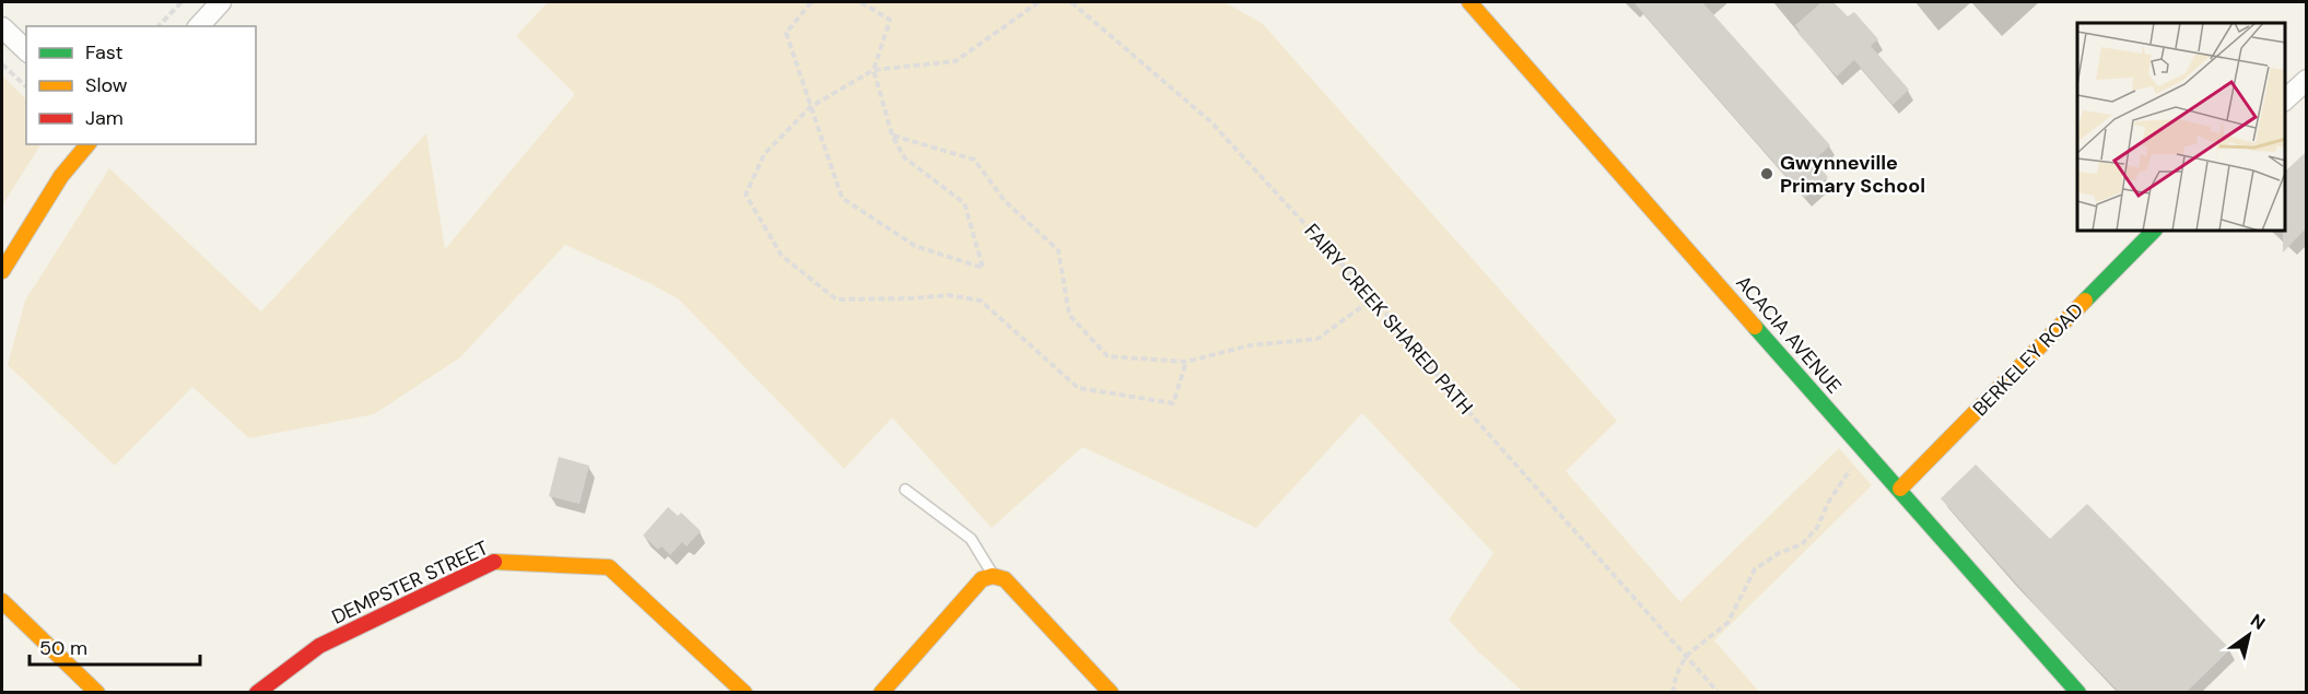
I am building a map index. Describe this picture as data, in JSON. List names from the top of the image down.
{
  "streets": {
    "street": ["ACACIA AVENUE", "BERKELEY ROAD", "DEMPSTER STREET"],
    "path": ["FAIRY CREEK SHARED PATH"]
  },
  "crossings": [
    ["ACACIA AVENUE", "BERKELEY ROAD"]
  ],
  "places": ["Gwynneville Primary School"],
  "legend": ["Fast", "Slow", "Jam"],
  "scale_bar": "50 m",
  "north": "top right"
}
